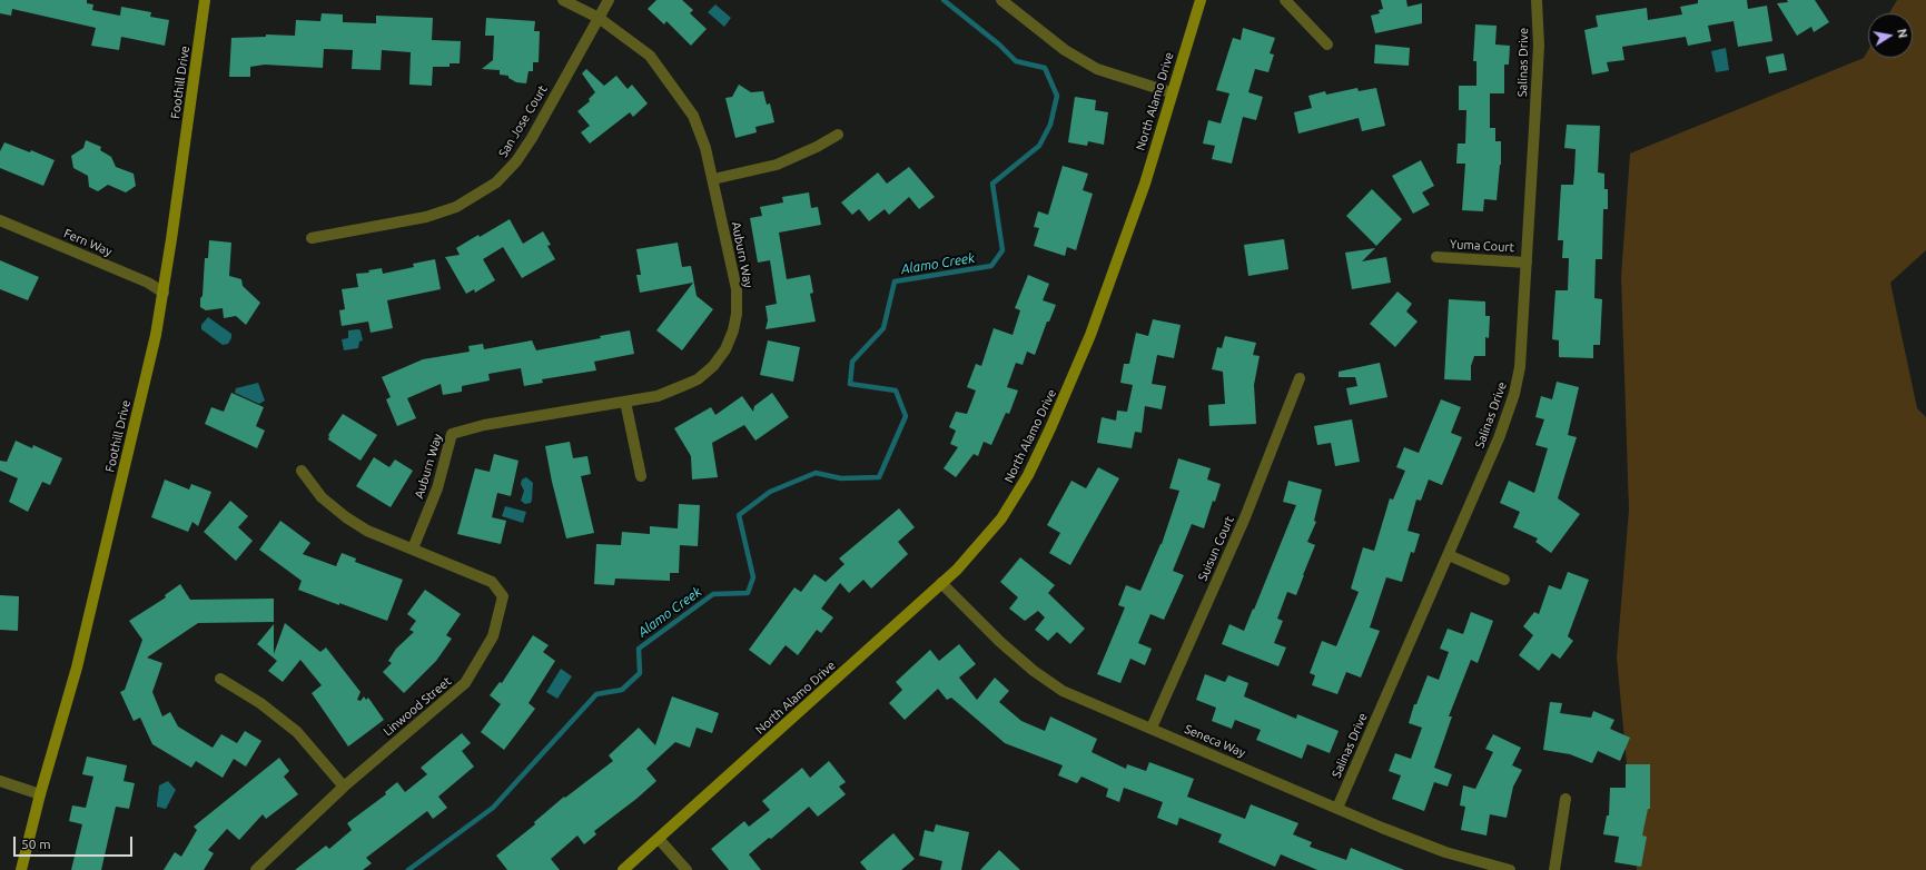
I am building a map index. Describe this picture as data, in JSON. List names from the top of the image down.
{
  "streets": {
    "street": [
      "Salinas Drive",
      "Foothill Drive",
      "North Alamo Drive",
      "San Jose Court",
      "Fern Way",
      "Yuma Court",
      "Auburn Way",
      "Suisun Court",
      "Linwood Street",
      "Seneca Way"
    ]
  },
  "crossings": [
    ["Salinas Drive", "Yuma Court"],
    ["Salinas Drive", "Seneca Way"],
    ["Foothill Drive", "Fern Way"],
    ["North Alamo Drive", "Seneca Way"],
    ["San Jose Court", "Auburn Way"],
    ["Auburn Way", "Linwood Street"],
    ["Suisun Court", "Seneca Way"]
  ],
  "water": ["Alamo Creek"],
  "scale_bar": "50 m",
  "north": "right"
}
